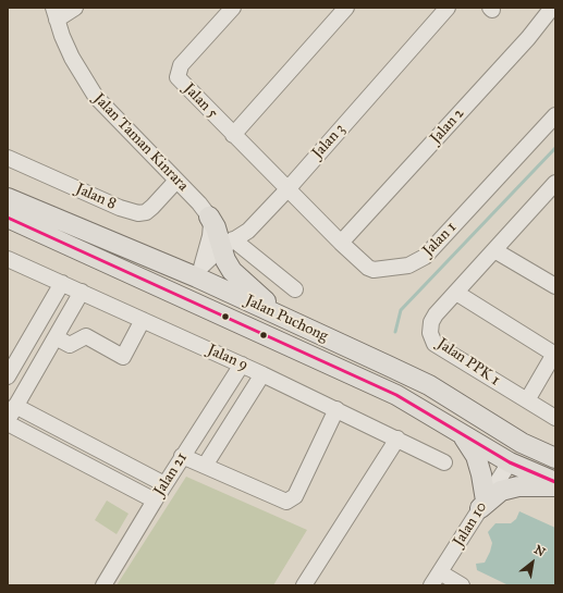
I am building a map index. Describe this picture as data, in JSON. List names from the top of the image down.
{
  "streets": {
    "main road": ["Jalan Puchong"],
    "street": [
      "Jalan 5",
      "Jalan 2",
      "Jalan 3",
      "Jalan Taman Kinrara",
      "Jalan 8",
      "Jalan 1",
      "Jalan 9",
      "Jalan PPK 1",
      "Jalan 21",
      "Jalan 10"
    ]
  },
  "crossings": [
    ["Jalan 5", "Jalan 3"],
    ["Jalan 5", "Jalan 1"],
    ["Jalan 2", "Jalan 1"],
    ["Jalan 3", "Jalan 1"],
    ["Jalan 3", "Jalan Puchong"],
    ["Jalan Taman Kinrara", "Jalan 8"],
    ["Jalan Puchong", "Jalan 10"],
    ["Jalan 9", "Jalan 21"]
  ],
  "north": "top right"
}
